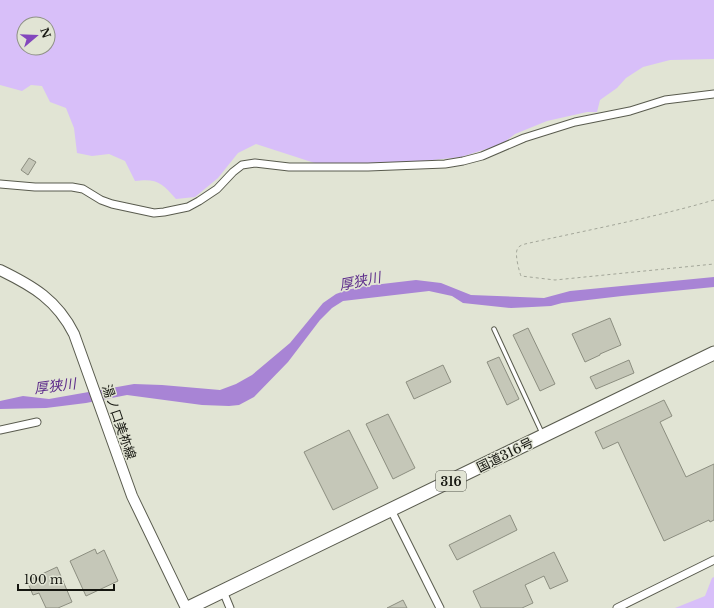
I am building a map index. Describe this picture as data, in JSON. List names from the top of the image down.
{
  "streets": {
    "highway": ["国道316号", "316"],
    "main road": ["湯ノ口美祢線"]
  },
  "crossings": [
    ["湯ノ口美祢線", "国道316号"]
  ],
  "water": ["厚狭川"],
  "scale_bar": "100 m",
  "north": "right"
}
